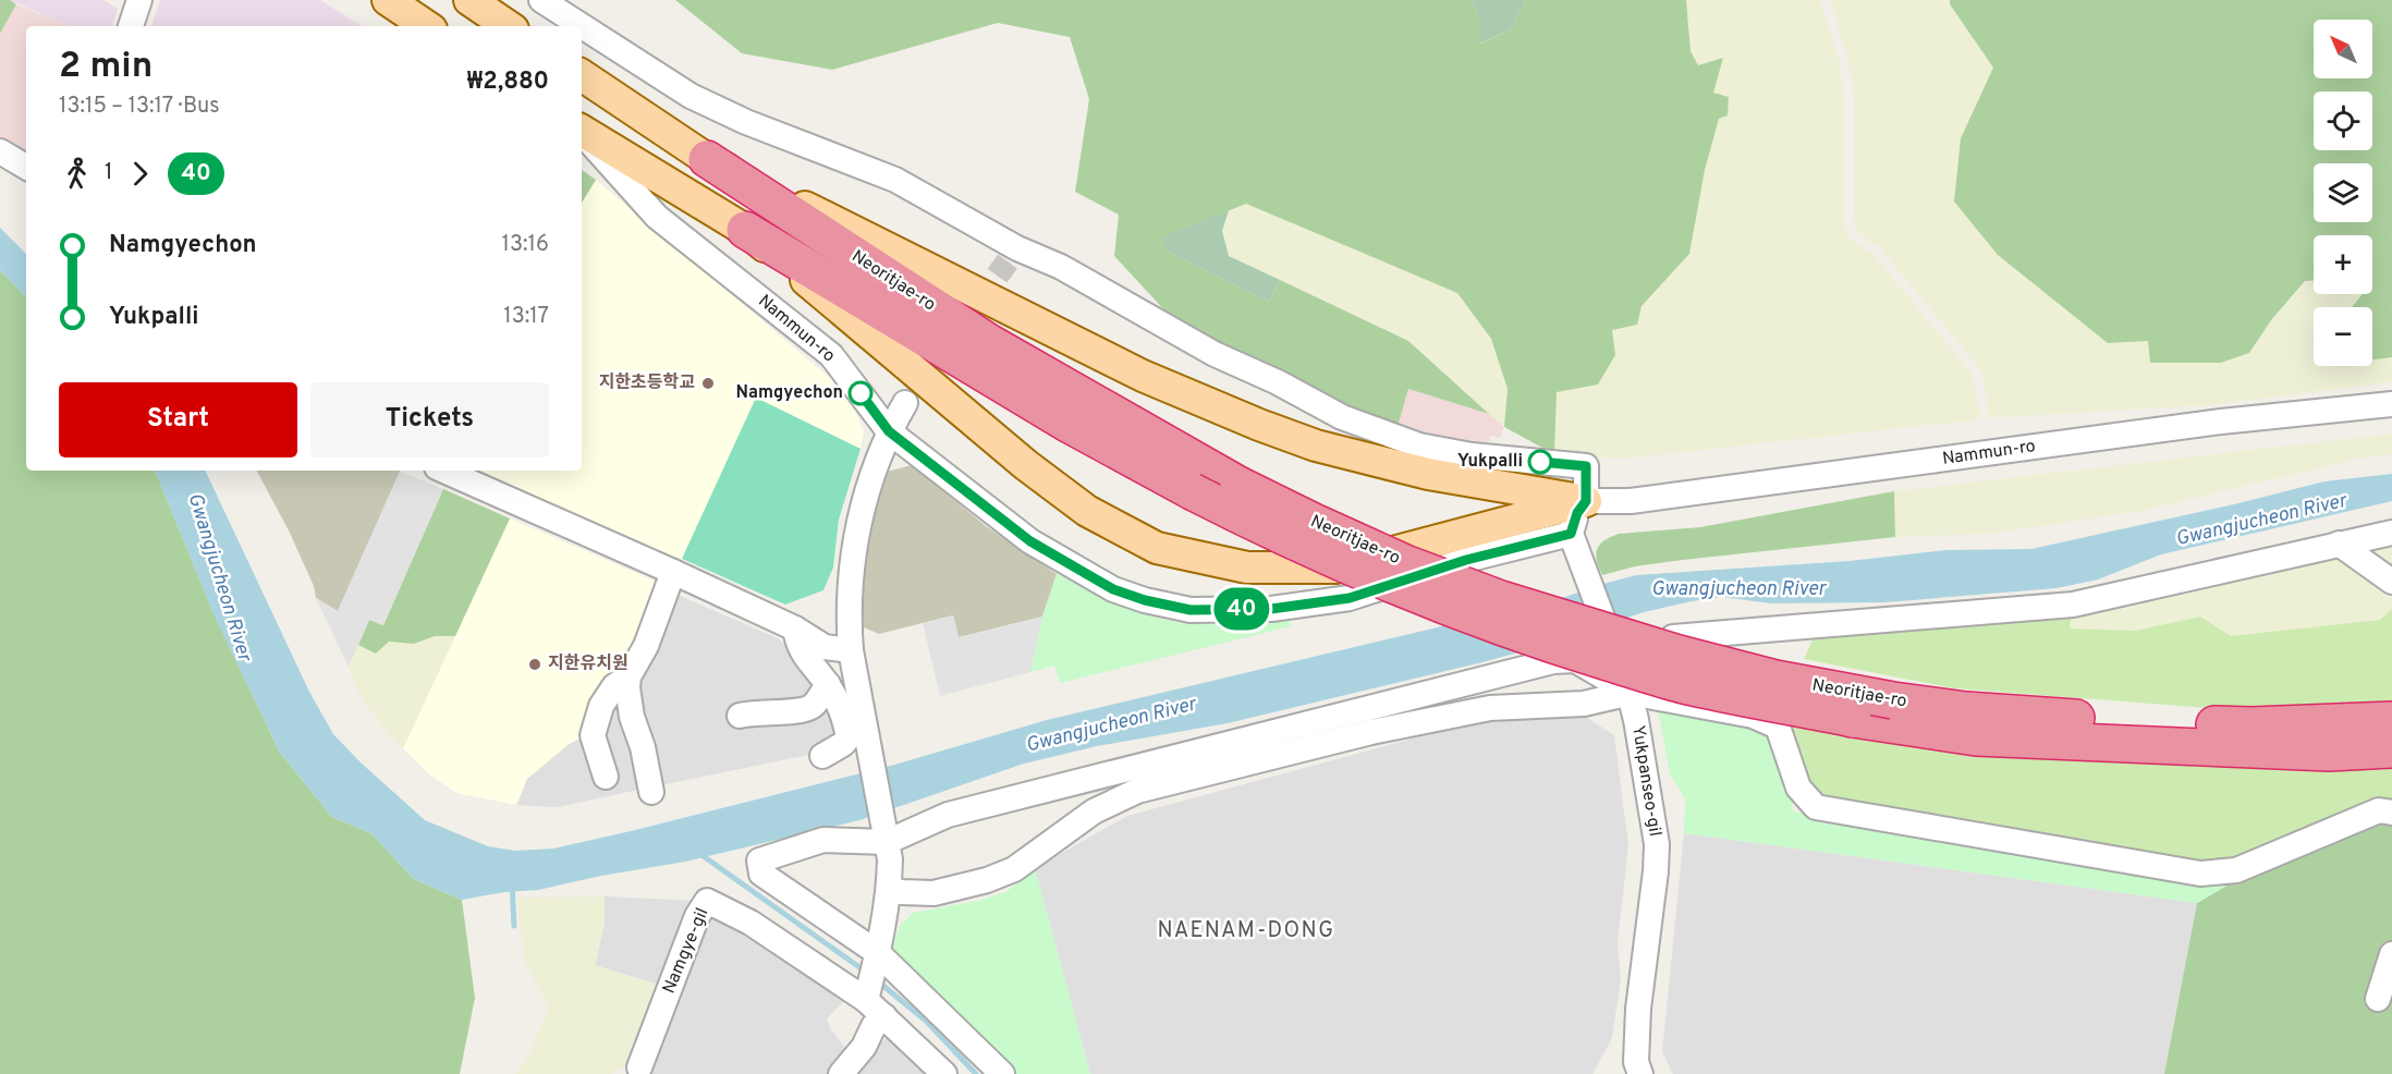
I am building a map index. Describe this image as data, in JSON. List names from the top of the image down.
{
  "streets": {
    "highway": ["Neoritjae-ro"],
    "street": ["Nammun-ro", "Yukpanseo-gil", "Namgye-gil"]
  },
  "crossings": [
    ["Nammun-ro", "Yukpanseo-gil"]
  ],
  "districts": ["NAENAM-DONG"],
  "water": ["Gwangjucheon River"],
  "places": [
    "지한초등학교",
    "Namgyechon",
    "Yukpalli",
    "지한유치원"
  ],
  "lines": ["bus line 40"],
  "north": "top left",
  "page": {
    "on_map": "40",
    "map_buttons": ["+", "−"],
    "heading": ["2 min", "13:15 – 13:17 · Bus", "₩2,880"],
    "legs": ["1", "40"],
    "list": [
      {
        "name": "Namgyechon",
        "value": "13:16"
      },
      {
        "name": "Yukpalli",
        "value": "13:17"
      }
    ],
    "buttons": ["Start", "Tickets"]
  }
}
